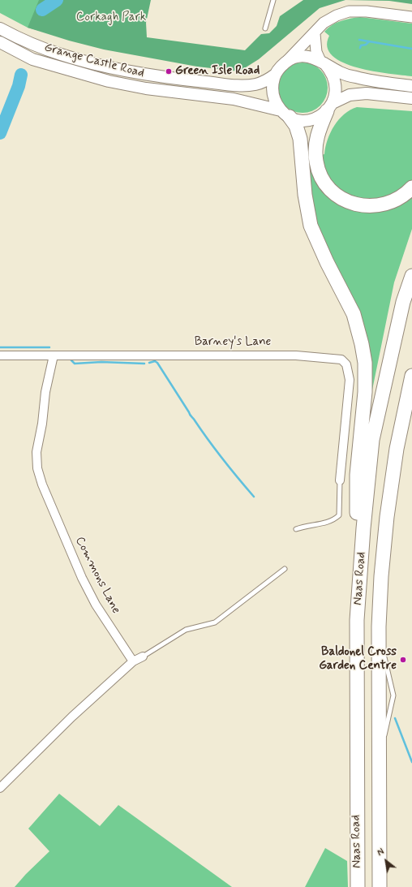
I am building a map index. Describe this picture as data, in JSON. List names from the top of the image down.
{
  "streets": {
    "highway": ["Naas Road"],
    "main road": ["Grange Castle Road"],
    "street": ["Barney's Lane", "Commons Lane"]
  },
  "crossings": [
    ["Barney's Lane", "Commons Lane"]
  ],
  "parks": ["Corkagh Park"],
  "places": ["Green Isle Road", "Baldonel Cross Garden Centre"],
  "north": "top left"
}
